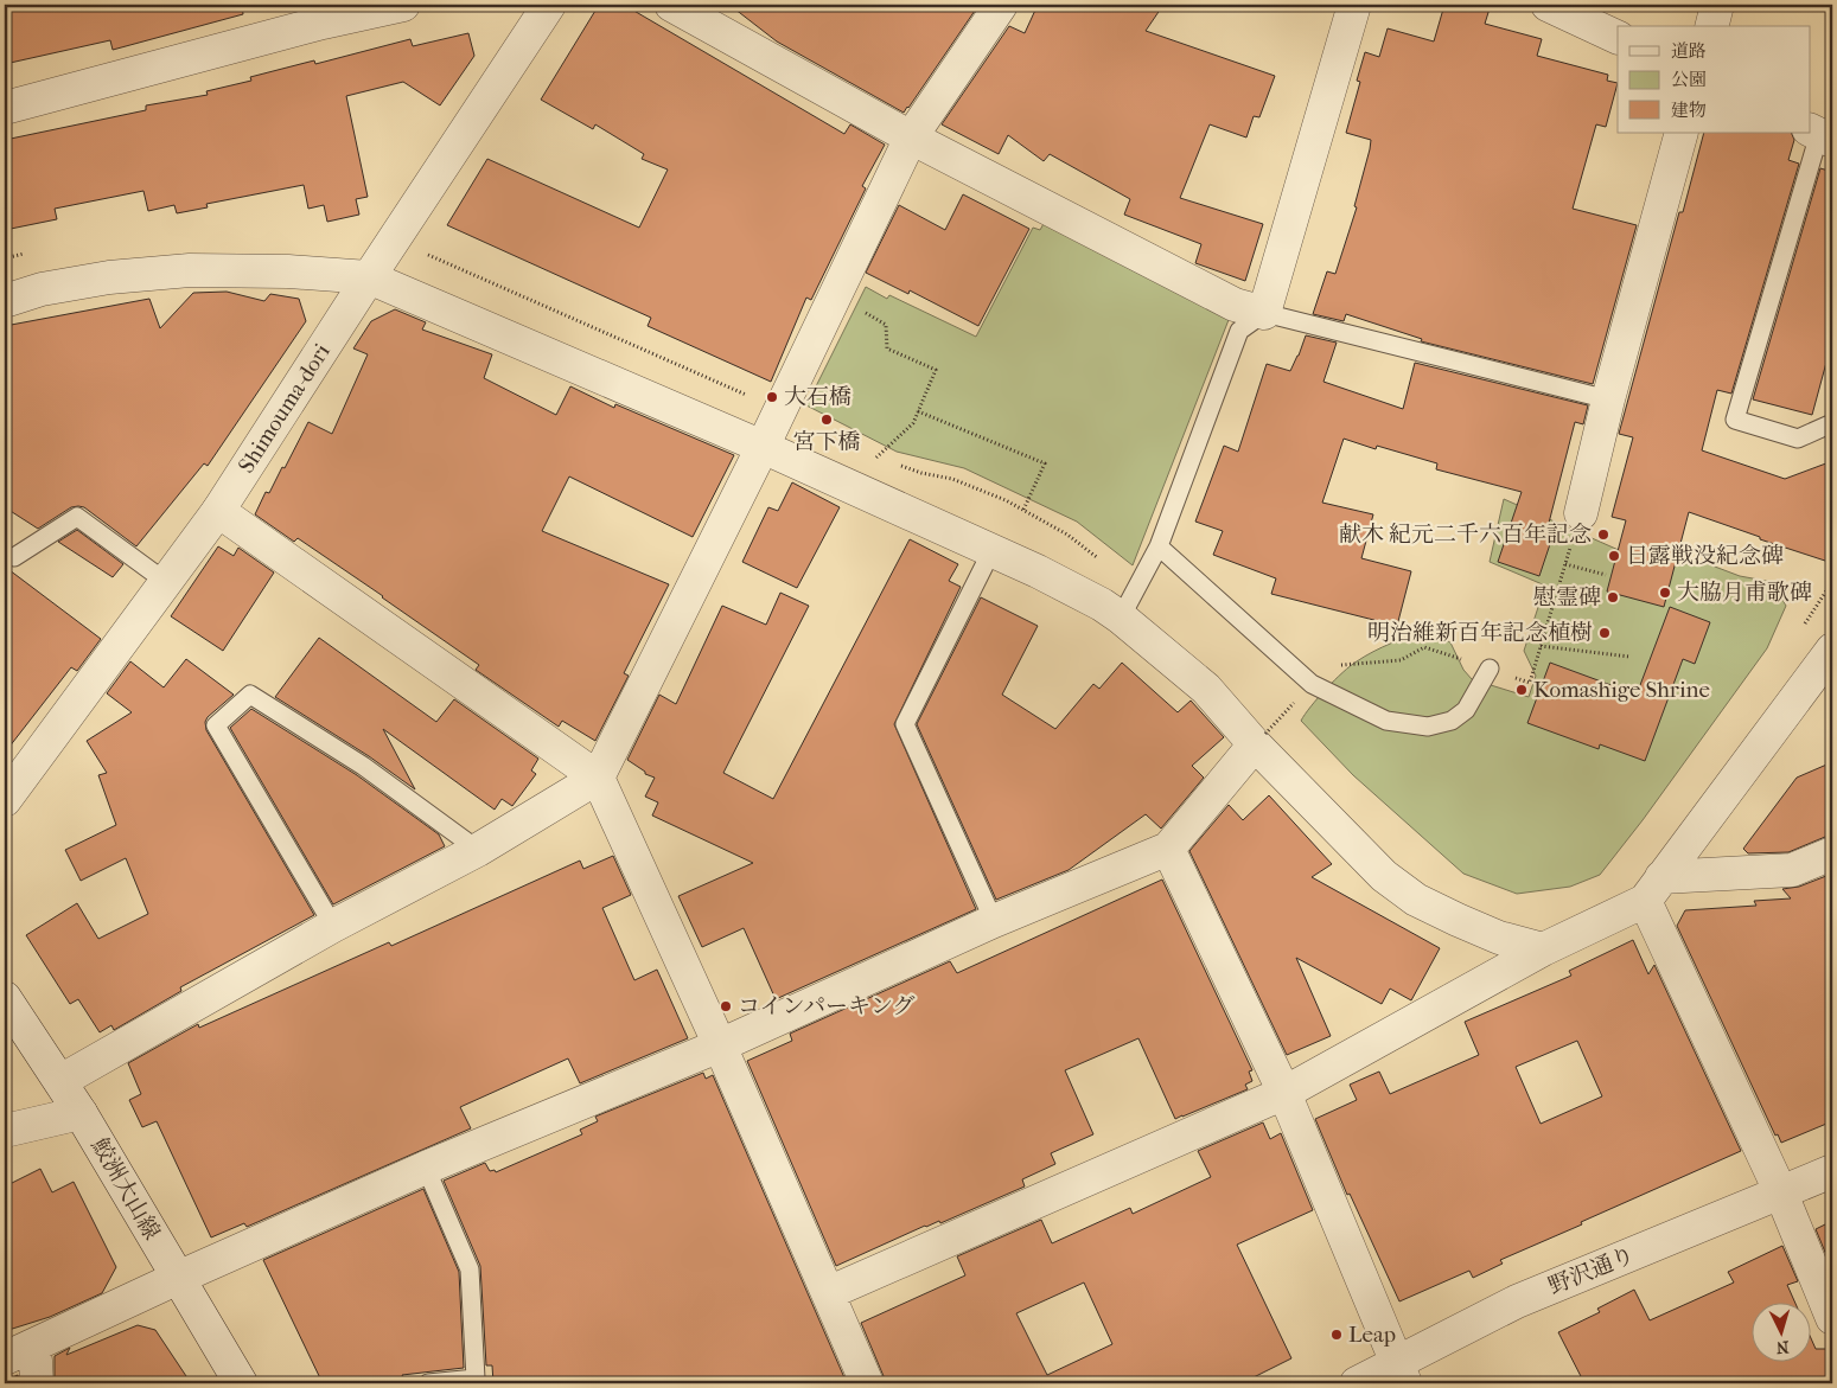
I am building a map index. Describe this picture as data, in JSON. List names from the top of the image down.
{
  "streets": {
    "street": ["Shimouma-dori", "鮫洲大山線", "野沢通り"]
  },
  "places": [
    "大石橋",
    "宮下橋",
    "献木 紀元二千六百年記念",
    "日露戦没紀念碑",
    "大脇月甫歌碑",
    "慰霊碑",
    "明治維新百年記念植樹",
    "Komashige Shrine",
    "コインパーキング",
    "Leap"
  ],
  "legend": ["道路", "公園", "建物"],
  "north": "bottom"
}
